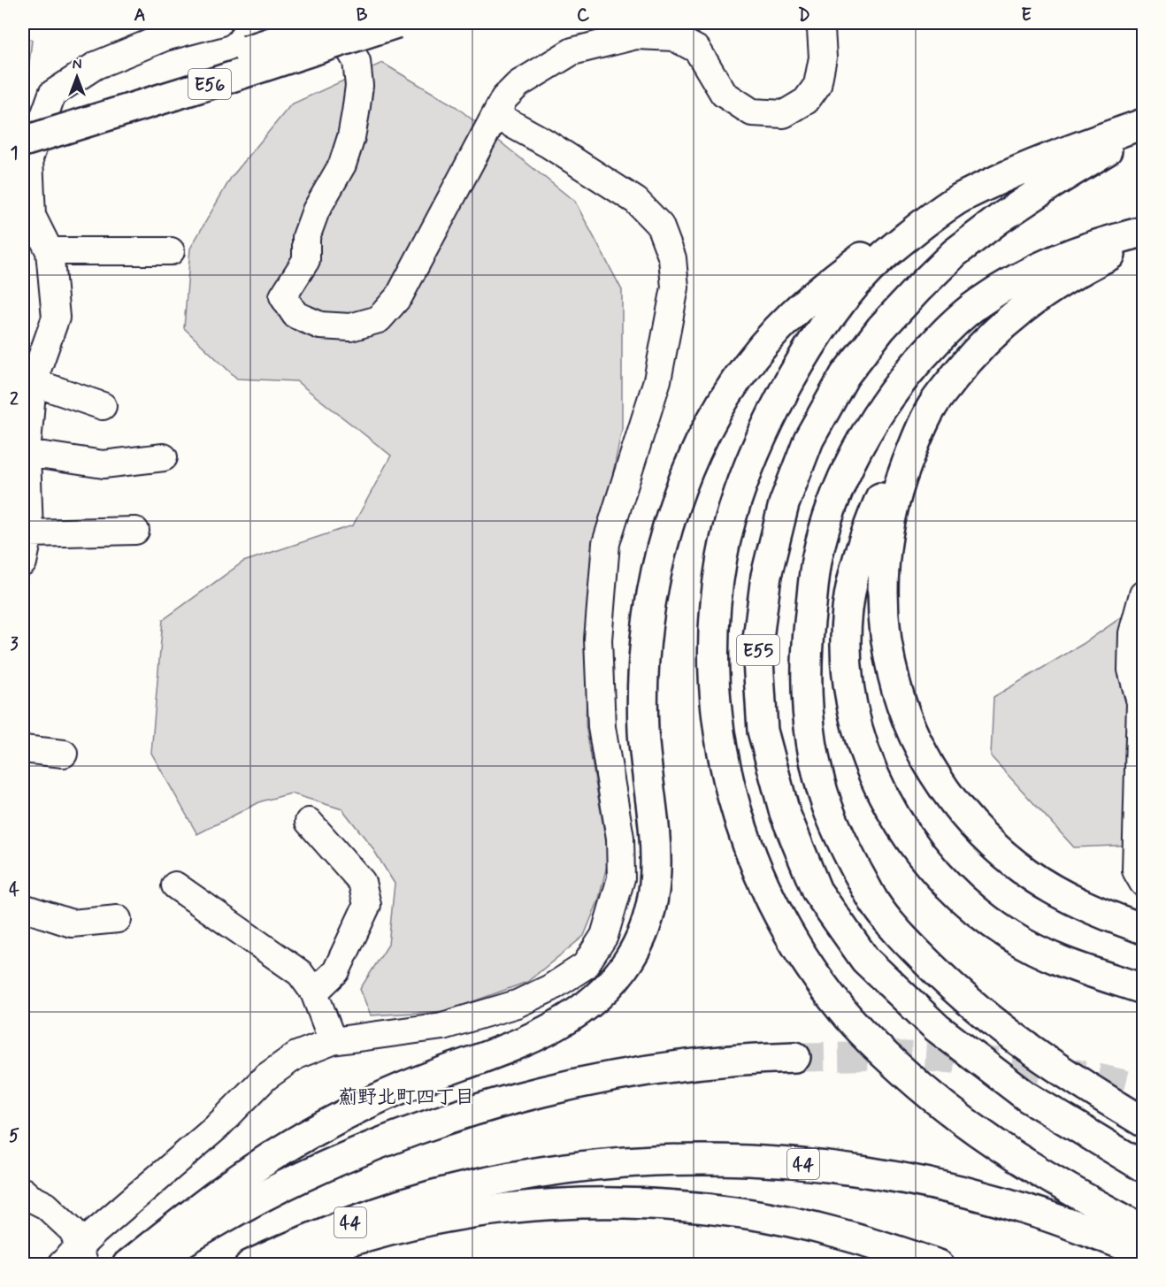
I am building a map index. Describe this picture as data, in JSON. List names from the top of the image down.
{
  "streets": {
    "main road": ["E56", "E55", "44"]
  },
  "districts": ["薊野北町四丁目"],
  "north": "top",
  "grid": {
    "columns": [
      "A",
      "B",
      "C",
      "D",
      "E"
    ],
    "rows": [
      "1",
      "2",
      "3",
      "4",
      "5"
    ]
  }
}
